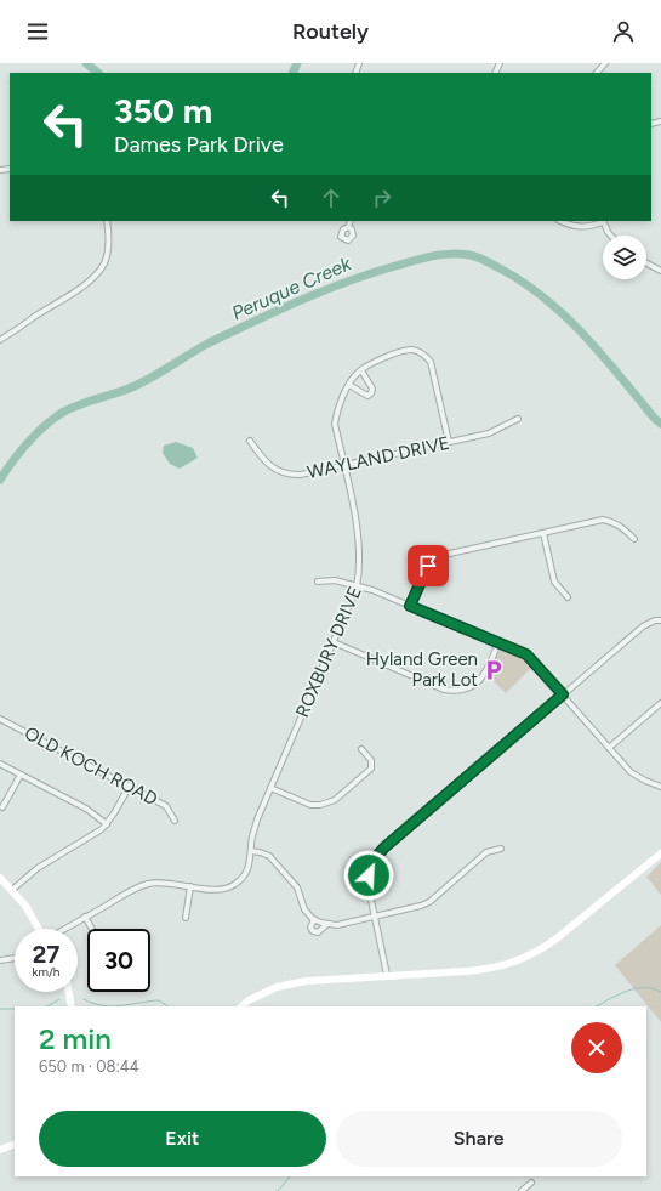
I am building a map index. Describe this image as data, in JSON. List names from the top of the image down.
{
  "streets": {
    "street": ["WAYLAND DRIVE", "ROXBURY DRIVE", "OLD KOCH ROAD"]
  },
  "crossings": [
    ["WAYLAND DRIVE", "ROXBURY DRIVE"]
  ],
  "water": ["Peruque Creek"],
  "places": {
    "parking": ["Hyland Green Park Lot"]
  },
  "page": {
    "header": "Routely",
    "turn": ["350 m", "Dames Park Drive"],
    "speed": "27 km/h",
    "limit": "30",
    "heading": ["2 min", "650 m · 08:44"],
    "buttons": ["Exit", "Share"]
  }
}
